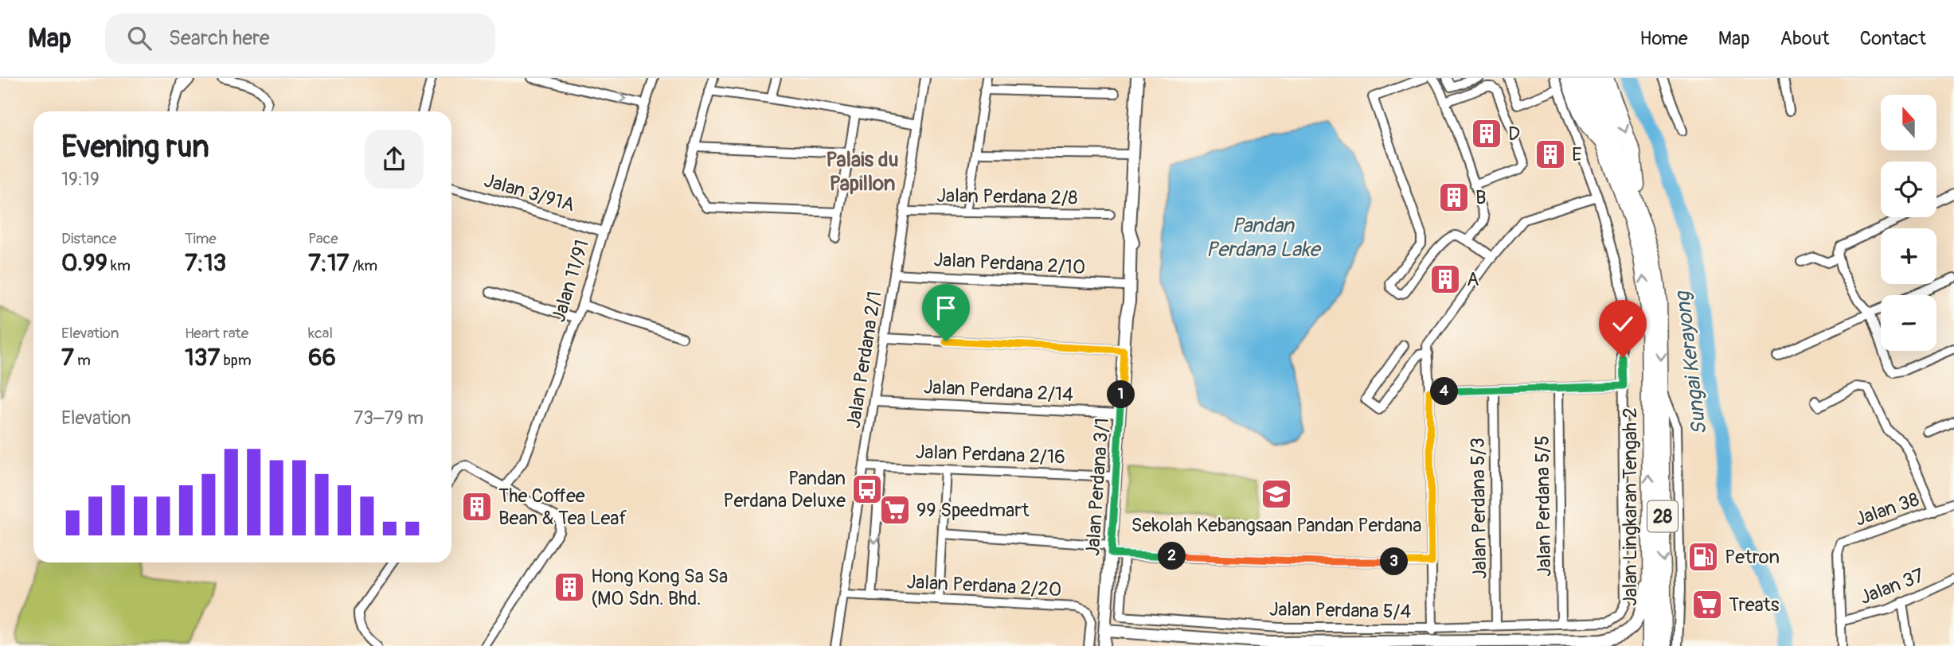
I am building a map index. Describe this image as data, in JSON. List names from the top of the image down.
{
  "streets": {
    "highway": ["Jalan Lingkaran Tengah 2", "28"],
    "street": [
      "Jalan 3/91A",
      "Jalan Perdana 2/8",
      "Jalan Perdana 2/10",
      "Jalan 11/91",
      "Jalan Perdana 2/1",
      "Jalan Perdana 2/14",
      "Jalan Perdana 2/16",
      "Jalan Perdana 3/1",
      "Jalan Perdana 5/5",
      "Jalan Perdana 5/3",
      "Jalan 38",
      "Jalan Perdana 2/20",
      "Jalan 37",
      "Jalan Perdana 5/4"
    ]
  },
  "crossings": [
    ["Jalan 3/91A", "Jalan 11/91"],
    ["Jalan Perdana 2/8", "Jalan Perdana 2/1"],
    ["Jalan Perdana 2/10", "Jalan Perdana 2/1"],
    ["Jalan Perdana 2/10", "Jalan Perdana 3/1"],
    ["Jalan Perdana 2/1", "Jalan Perdana 2/14"],
    ["Jalan Perdana 2/1", "Jalan Perdana 2/16"],
    ["Jalan Perdana 2/1", "Jalan Perdana 2/20"],
    ["Jalan Perdana 2/14", "Jalan Perdana 3/1"],
    ["Jalan Perdana 2/16", "Jalan Perdana 3/1"],
    ["Jalan Perdana 5/5", "Jalan Perdana 5/4"],
    ["Jalan Perdana 5/3", "Jalan Perdana 5/4"],
    ["Jalan 38", "Jalan 37"]
  ],
  "districts": ["Palais du Papillon"],
  "water": ["Pandan Perdana Lake", "Sungai Kerayong"],
  "places": {
    "building": [
      "D",
      "E",
      "B",
      "A",
      "The Coffee Bean & Tea Leaf",
      "Hong Kong Sa Sa (M0 Sdn. Bhd."
    ],
    "bus stop": ["Pandan Perdana Deluxe"],
    "school or university": ["Sekolah Kebangsaan Pandan Perdana"],
    "supermarket": ["99 Speedmart", "Treats"],
    "fuel station": ["Petron"]
  },
  "north": "top",
  "page": {
    "header": "Map",
    "search": "Search here",
    "nav": [
      "Home",
      "Map",
      "About",
      "Contact"
    ],
    "map_buttons": ["+", "−"],
    "heading": ["Evening run", "19:19"],
    "stats": [
      ["Distance", "0.99 km"],
      ["Time", "7:13"],
      ["Pace", "7:17 /km"],
      ["Elevation", "7 m"],
      ["Heart rate", "137 bpm"],
      ["kcal", "66"]
    ],
    "pins": [
      "4",
      "1",
      "2",
      "3"
    ],
    "chart": ["Elevation", "73–79 m"]
  }
}
